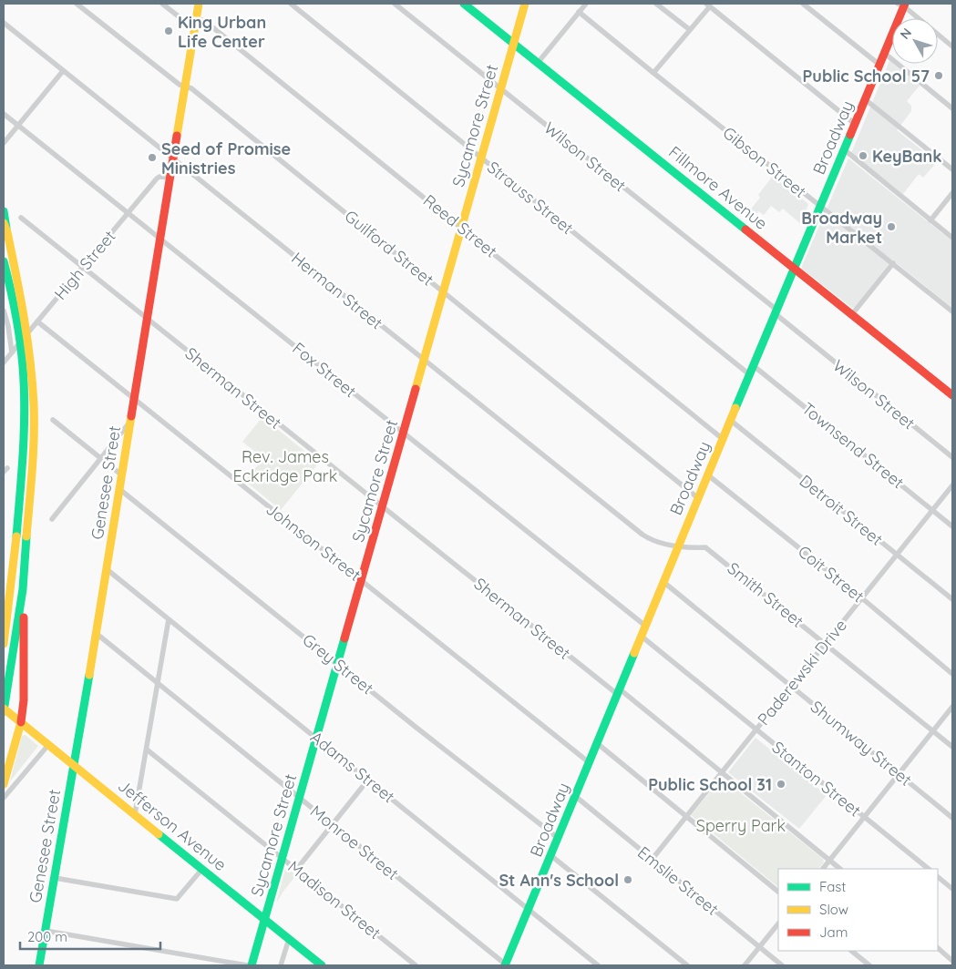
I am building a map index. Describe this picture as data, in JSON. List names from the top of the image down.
{
  "streets": {
    "main road": [
      "Sycamore Street",
      "Broadway",
      "Fillmore Avenue",
      "Genesee Street",
      "Jefferson Avenue"
    ],
    "street": [
      "Wilson Street",
      "Gibson Street",
      "Strauss Street",
      "Reed Street",
      "Guilford Street",
      "High Street",
      "Herman Street",
      "Fox Street",
      "Sherman Street",
      "Townsend Street",
      "Detroit Street",
      "Johnson Street",
      "Coit Street",
      "Smith Street",
      "Grey Street",
      "Paderewski Drive",
      "Shumway Street",
      "Adams Street",
      "Stanton Street",
      "Monroe Street",
      "Emslie Street",
      "Madison Street"
    ]
  },
  "crossings": [
    ["Sycamore Street", "Wilson Street"],
    ["Sycamore Street", "Fillmore Avenue"],
    ["Sycamore Street", "Strauss Street"],
    ["Sycamore Street", "Reed Street"],
    ["Sycamore Street", "Guilford Street"],
    ["Sycamore Street", "Herman Street"],
    ["Sycamore Street", "Fox Street"],
    ["Sycamore Street", "Sherman Street"],
    ["Sycamore Street", "Johnson Street"],
    ["Sycamore Street", "Grey Street"],
    ["Sycamore Street", "Adams Street"],
    ["Sycamore Street", "Jefferson Avenue"],
    ["Sycamore Street", "Monroe Street"],
    ["Sycamore Street", "Madison Street"],
    ["Broadway", "Wilson Street"],
    ["Broadway", "Gibson Street"],
    ["Broadway", "Fillmore Avenue"],
    ["Broadway", "Strauss Street"],
    ["Broadway", "Reed Street"],
    ["Broadway", "Guilford Street"],
    ["Broadway", "Herman Street"],
    ["Broadway", "Fox Street"],
    ["Broadway", "Sherman Street"],
    ["Broadway", "Townsend Street"],
    ["Broadway", "Detroit Street"],
    ["Broadway", "Johnson Street"],
    ["Broadway", "Coit Street"],
    ["Broadway", "Smith Street"],
    ["Broadway", "Grey Street"],
    ["Broadway", "Shumway Street"],
    ["Broadway", "Adams Street"],
    ["Broadway", "Stanton Street"],
    ["Broadway", "Monroe Street"],
    ["Broadway", "Emslie Street"],
    ["Reed Street", "Genesee Street"],
    ["Guilford Street", "Genesee Street"],
    ["High Street", "Fox Street"],
    ["High Street", "Sherman Street"],
    ["High Street", "Genesee Street"],
    ["High Street", "Johnson Street"],
    ["Herman Street", "Genesee Street"],
    ["Herman Street", "Smith Street"],
    ["Fox Street", "Genesee Street"],
    ["Sherman Street", "Genesee Street"],
    ["Sherman Street", "Paderewski Drive"],
    ["Townsend Street", "Paderewski Drive"],
    ["Genesee Street", "Johnson Street"],
    ["Genesee Street", "Grey Street"],
    ["Genesee Street", "Adams Street"],
    ["Genesee Street", "Jefferson Avenue"],
    ["Genesee Street", "Monroe Street"],
    ["Detroit Street", "Paderewski Drive"],
    ["Coit Street", "Paderewski Drive"],
    ["Smith Street", "Paderewski Drive"],
    ["Paderewski Drive", "Shumway Street"],
    ["Paderewski Drive", "Stanton Street"],
    ["Paderewski Drive", "Emslie Street"]
  ],
  "parks": ["Rev. James Eckridge Park", "Sperry Park"],
  "places": [
    "King Urban Life Center",
    "Public School 57",
    "KeyBank",
    "Seed of Promise Ministries",
    "Broadway Market",
    "Public School 31",
    "St Ann's School"
  ],
  "legend": ["Fast", "Slow", "Jam"],
  "scale_bar": "200 m",
  "north": "top left"
}
